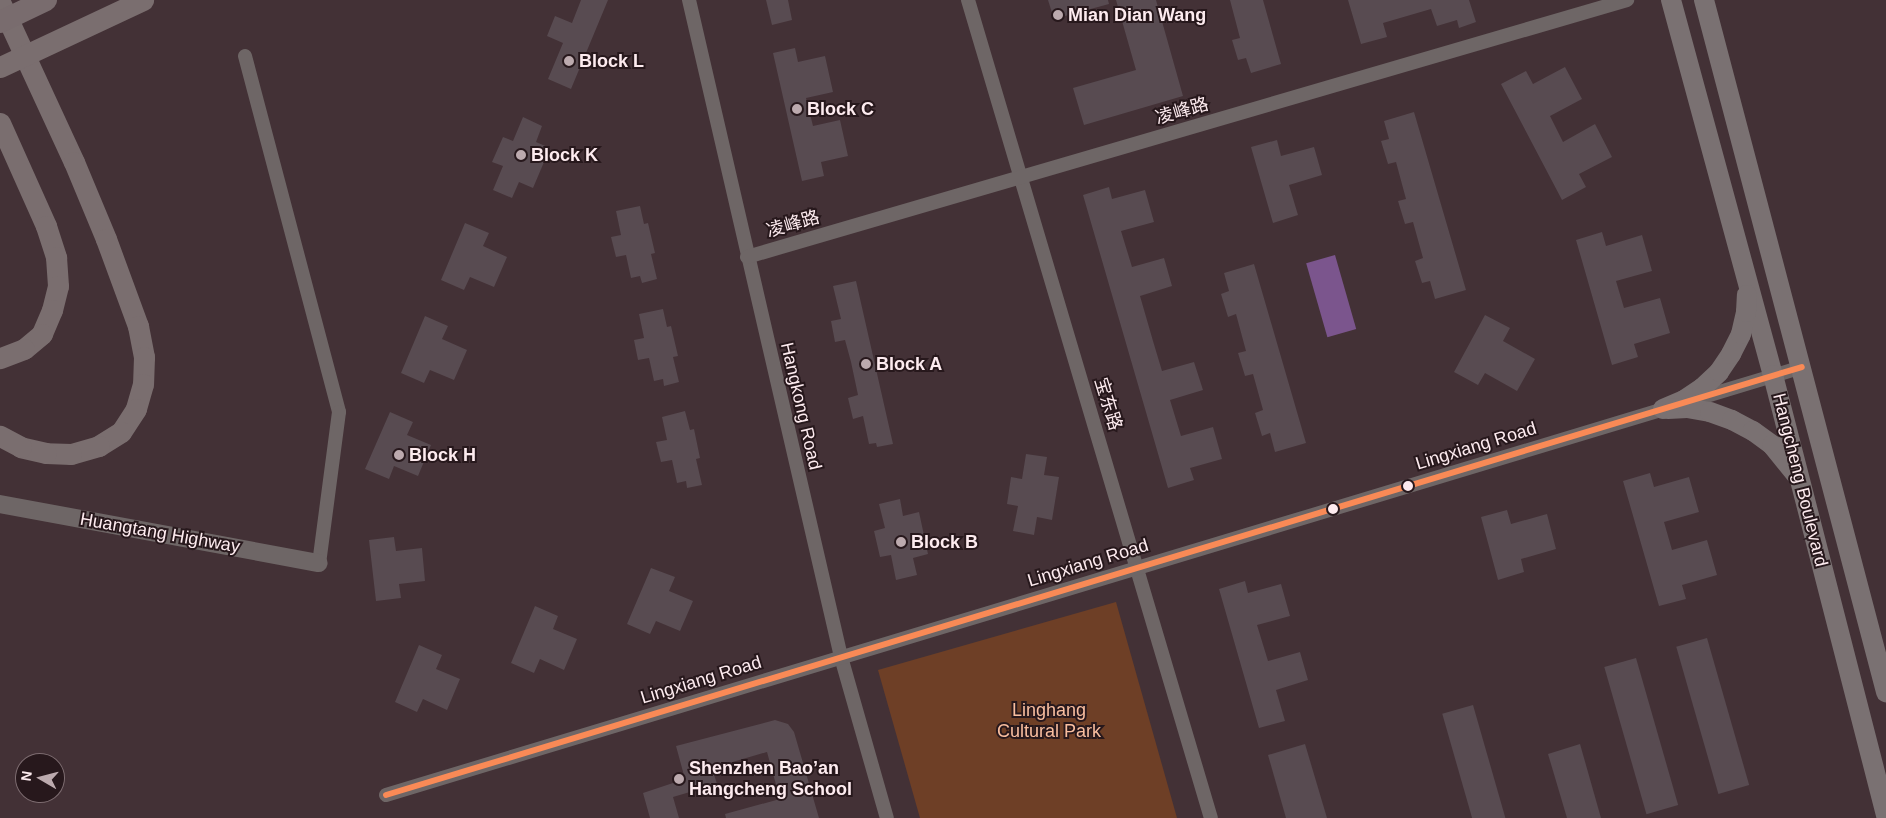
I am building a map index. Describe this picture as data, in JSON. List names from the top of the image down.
{
  "streets": {
    "main road": ["Hangcheng Boulevard"],
    "street": [
      "凌峰路",
      "宝东路",
      "Hangkong Road",
      "Lingxiang Road",
      "Huangtang Highway"
    ]
  },
  "crossings": [
    ["凌峰路", "宝东路"],
    ["凌峰路", "Hangkong Road"],
    ["宝东路", "Lingxiang Road"],
    ["Hangkong Road", "Lingxiang Road"],
    ["Lingxiang Road", "Hangcheng Boulevard"]
  ],
  "parks": ["Linghang Cultural Park"],
  "places": [
    "Mian Dian Wang",
    "Block L",
    "Block C",
    "Block K",
    "Block A",
    "Block H",
    "Block B",
    "Shenzhen Bao’an Hangcheng School"
  ],
  "north": "left"
}
